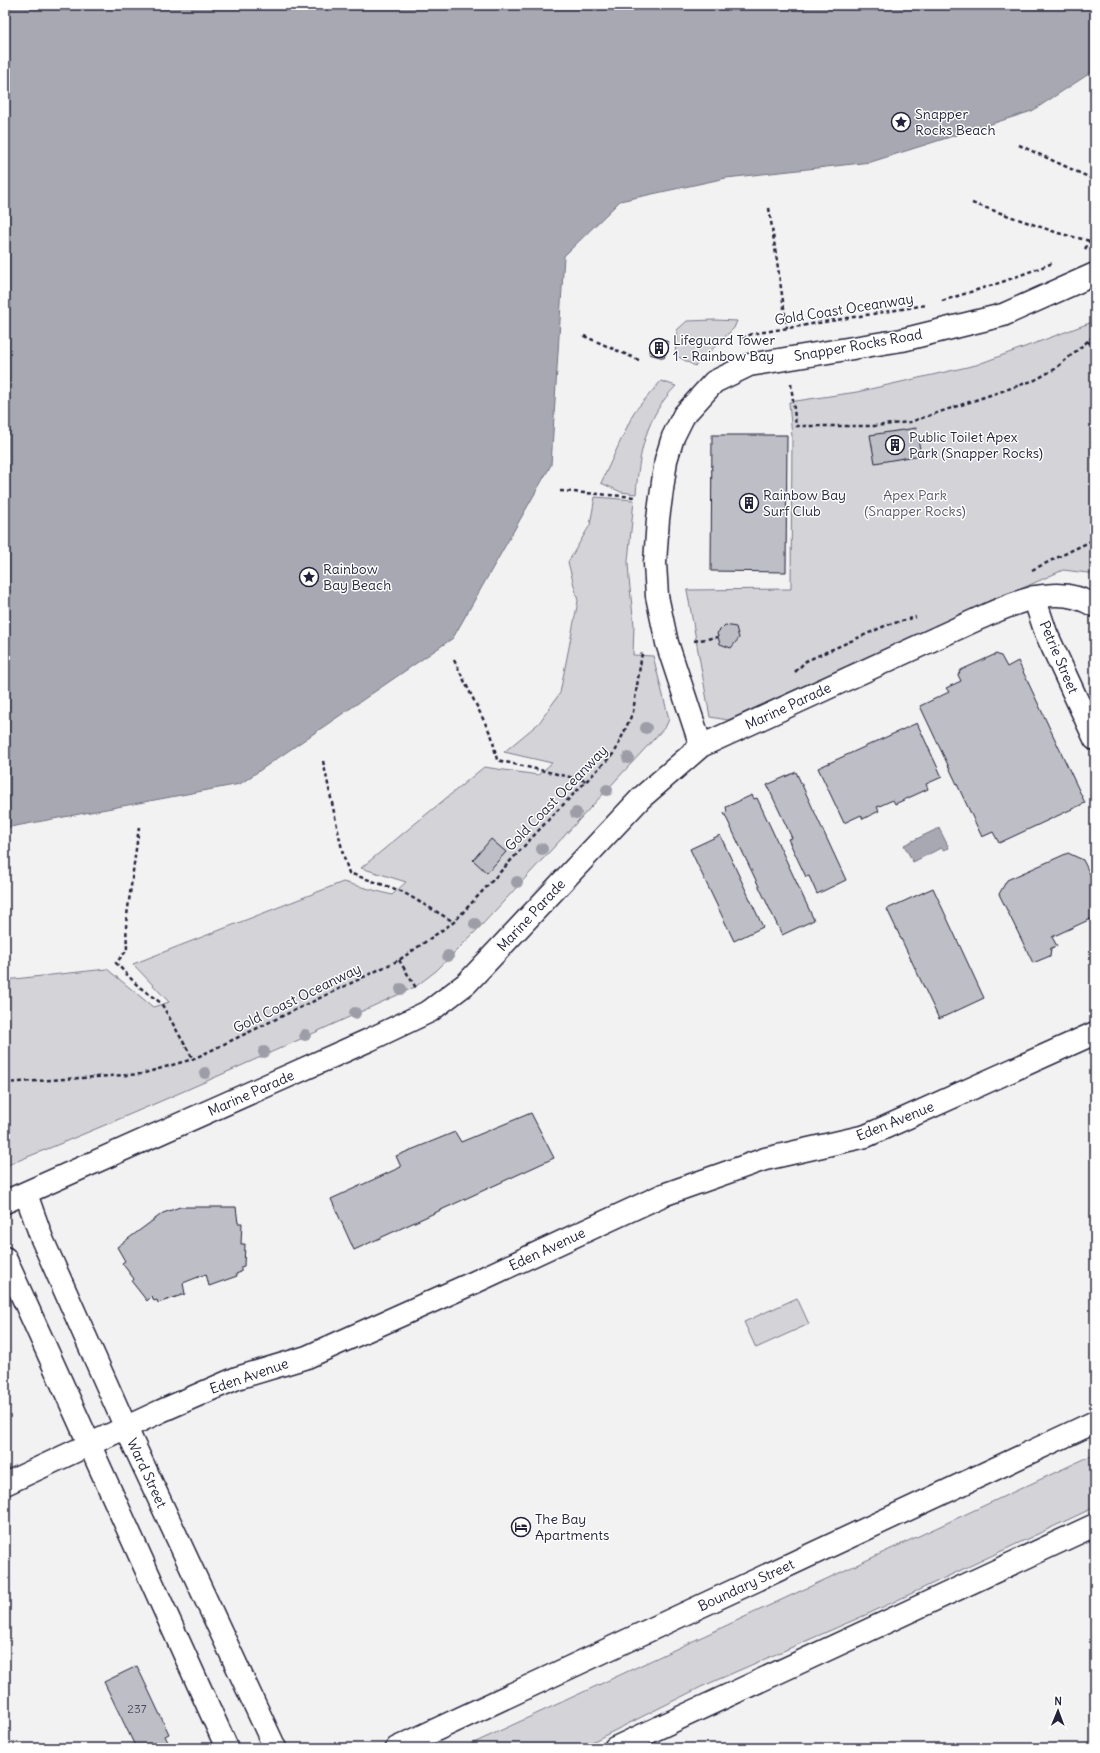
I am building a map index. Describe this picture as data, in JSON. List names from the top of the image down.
{
  "streets": {
    "street": [
      "Snapper Rocks Road",
      "Petrie Street",
      "Marine Parade",
      "Eden Avenue",
      "Ward Street",
      "Boundary Street"
    ],
    "path": ["Gold Coast Oceanway"]
  },
  "crossings": [
    ["Snapper Rocks Road", "Marine Parade"],
    ["Petrie Street", "Marine Parade"],
    ["Marine Parade", "Ward Street"],
    ["Eden Avenue", "Ward Street"]
  ],
  "parks": ["Apex Park (Snapper Rocks)"],
  "places": {
    "place": ["Snapper Rocks Beach", "Rainbow Bay Beach"],
    "building": ["Lifeguard Tower 1 - Rainbow Bay", "Public Toilet Apex Park (Snapper Rocks)", "Rainbow Bay Surf Club"],
    "hotel": ["The Bay Apartments"]
  },
  "house_numbers": ["237"],
  "north": "top"
}
